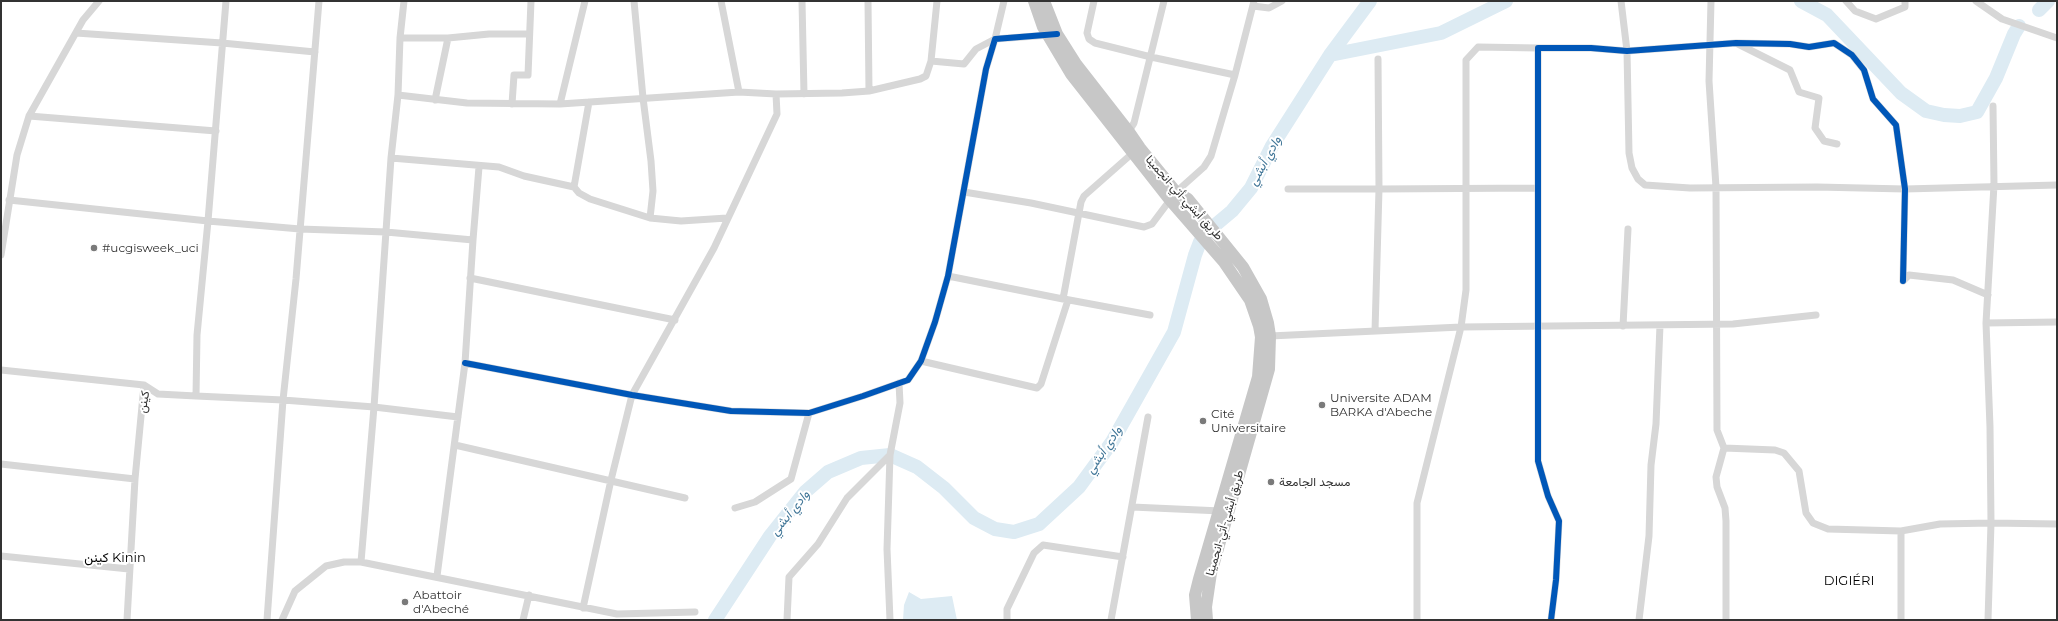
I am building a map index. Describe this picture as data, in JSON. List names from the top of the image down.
{
  "streets": {
    "highway": ["طريق أبشي-أتي-انجمينا"],
    "street": ["كينن"]
  },
  "districts": ["كينن Kinin", "DIGIÉRI"],
  "water": ["وادي أبشي"],
  "places": [
    "#ucgisweek_uci",
    "Universite ADAM BARKA d'Abeche",
    "Cité Universitaire",
    "مسجد الجامعة",
    "Abattoir d'Abeché"
  ]
}
